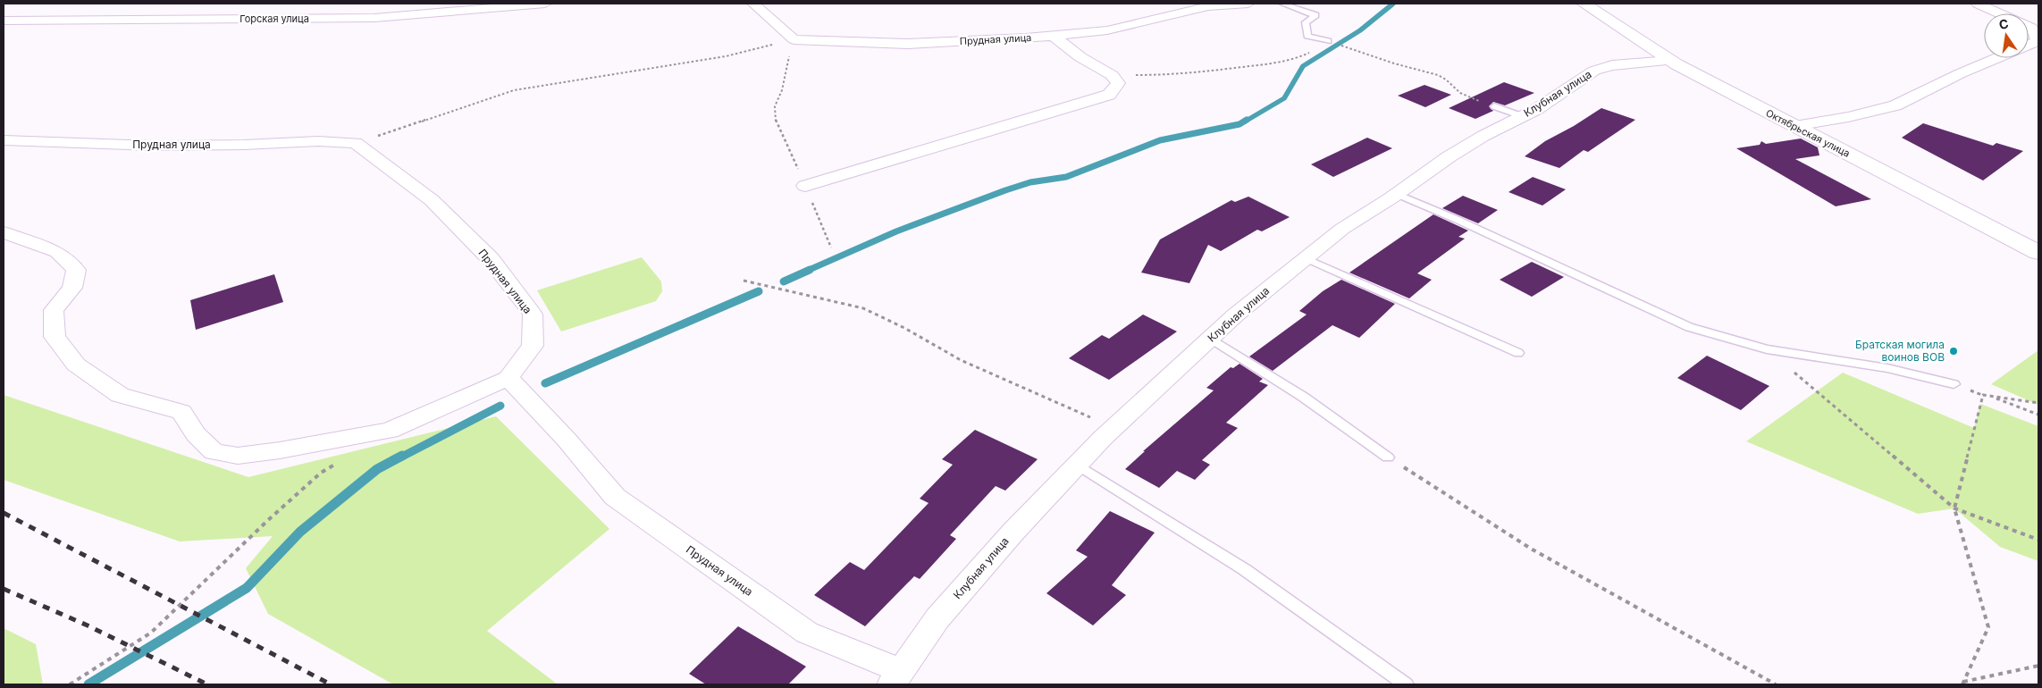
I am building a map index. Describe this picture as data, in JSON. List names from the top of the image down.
{
  "streets": {
    "main road": ["Октябрьская улица"],
    "street": ["Горская улица", "Прудная улица", "Клубная улица"]
  },
  "crossings": [
    ["Прудная улица", "Клубная улица"],
    ["Клубная улица", "Октябрьская улица"]
  ],
  "places": ["Братская могила воинов ВОВ"],
  "north": "top"
}
